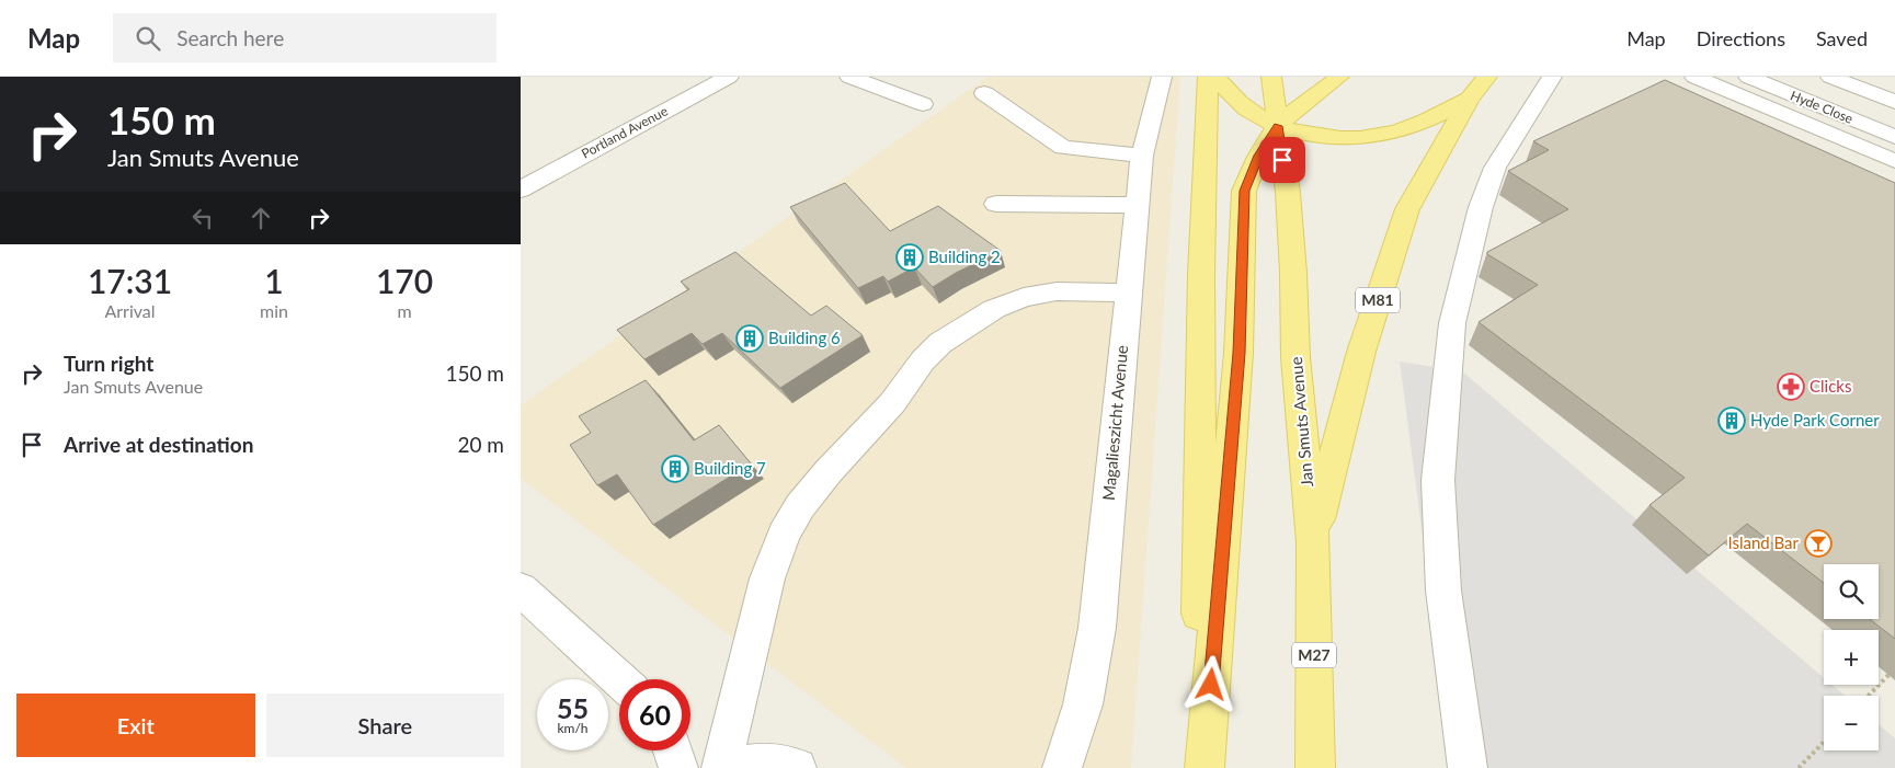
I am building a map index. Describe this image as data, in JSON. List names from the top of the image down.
{
  "streets": {
    "main road": ["M81", "Jan Smuts Avenue", "M27"],
    "street": ["Hyde Close", "Portland Avenue", "Magalieszicht Avenue"]
  },
  "crossings": [
    ["M81", "Jan Smuts Avenue"]
  ],
  "places": {
    "building": [
      "Building 2",
      "Building 6",
      "Hyde Park Corner",
      "Building 7"
    ],
    "pharmacy": ["Clicks"],
    "bar": ["Island Bar"]
  },
  "page": {
    "header": "Map",
    "search": "Search here",
    "nav": ["Map", "Directions", "Saved"],
    "turn": ["150 m", "Jan Smuts Avenue"],
    "eta": [
      "17:31",
      "Arrival",
      "1",
      "min",
      "170",
      "m"
    ],
    "list": [
      {
        "name": "Turn right",
        "note": "Jan Smuts Avenue",
        "value": "150 m"
      },
      {
        "name": "Arrive at destination",
        "value": "20 m"
      }
    ],
    "map_buttons": ["+", "−"],
    "speed": "55 km/h",
    "limit": "60",
    "buttons": ["Exit", "Share"]
  }
}
